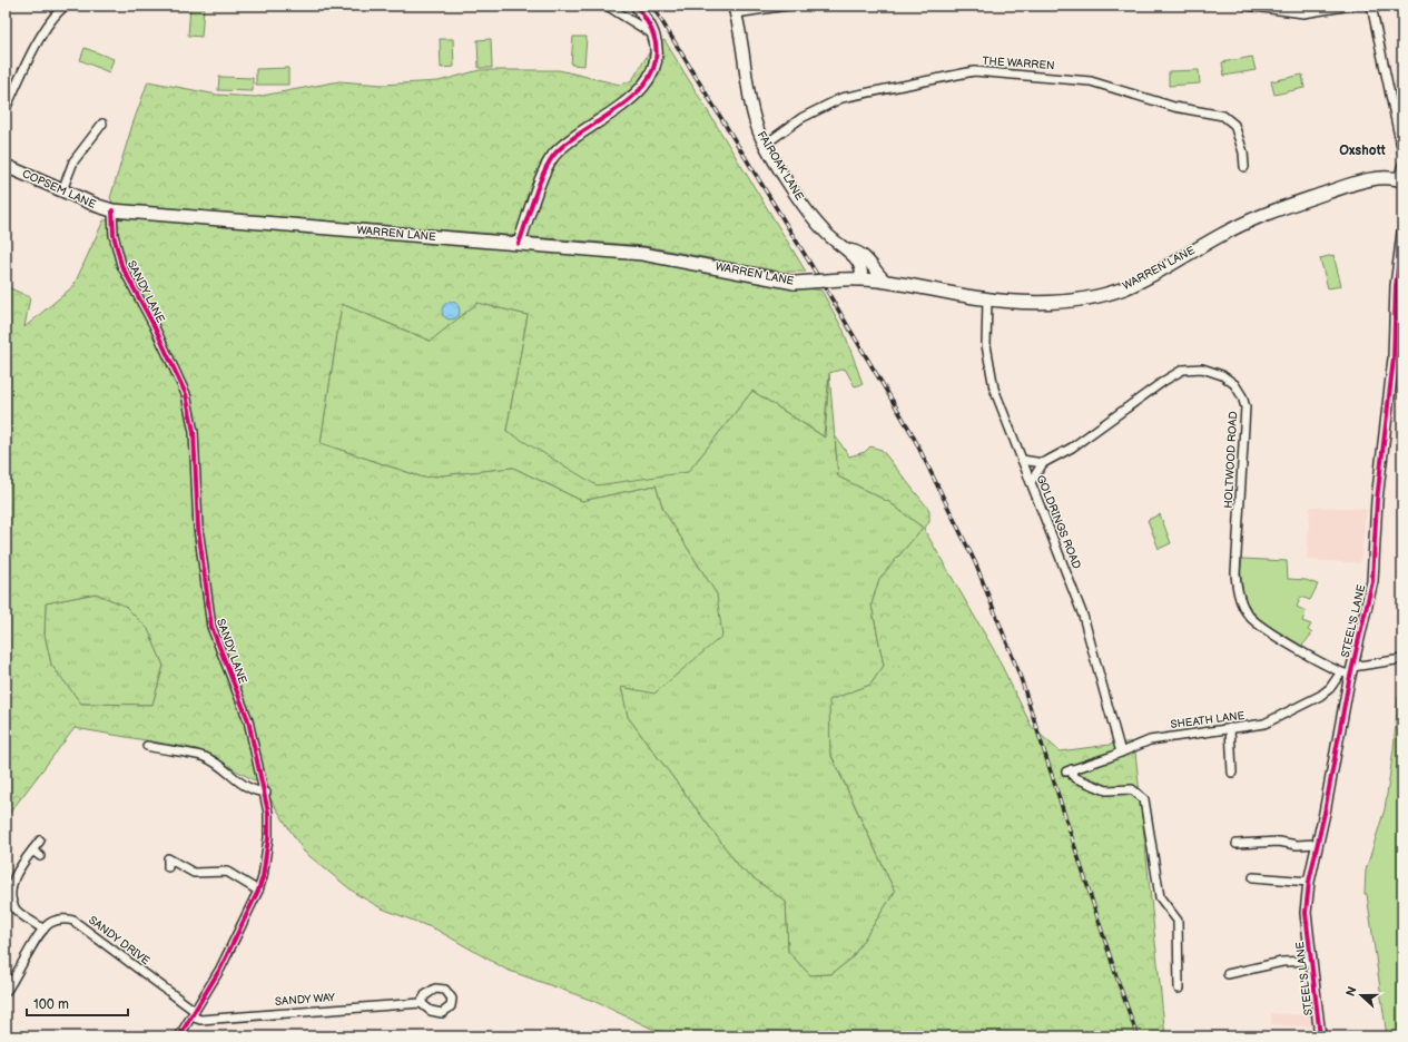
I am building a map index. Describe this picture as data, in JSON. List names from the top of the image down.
{
  "streets": {
    "main road": ["FAIROAK LANE", "COPSEM LANE", "WARREN LANE"],
    "street": [
      "THE WARREN",
      "SANDY LANE",
      "HOLTWOOD ROAD",
      "GOLDRINGS ROAD",
      "STEEL'S LANE",
      "SHEATH LANE",
      "SANDY DRIVE",
      "SANDY WAY"
    ]
  },
  "crossings": [
    ["THE WARREN", "FAIROAK LANE"],
    ["FAIROAK LANE", "WARREN LANE"],
    ["COPSEM LANE", "WARREN LANE"],
    ["COPSEM LANE", "SANDY LANE"],
    ["WARREN LANE", "SANDY LANE"],
    ["WARREN LANE", "GOLDRINGS ROAD"],
    ["SANDY LANE", "SANDY DRIVE"],
    ["SANDY LANE", "SANDY WAY"],
    ["HOLTWOOD ROAD", "GOLDRINGS ROAD"],
    ["HOLTWOOD ROAD", "STEEL'S LANE"],
    ["HOLTWOOD ROAD", "SHEATH LANE"],
    ["GOLDRINGS ROAD", "SHEATH LANE"],
    ["STEEL'S LANE", "SHEATH LANE"],
    ["SANDY DRIVE", "SANDY WAY"]
  ],
  "districts": ["Oxshott"],
  "scale_bar": "100 m",
  "north": "left"
}
